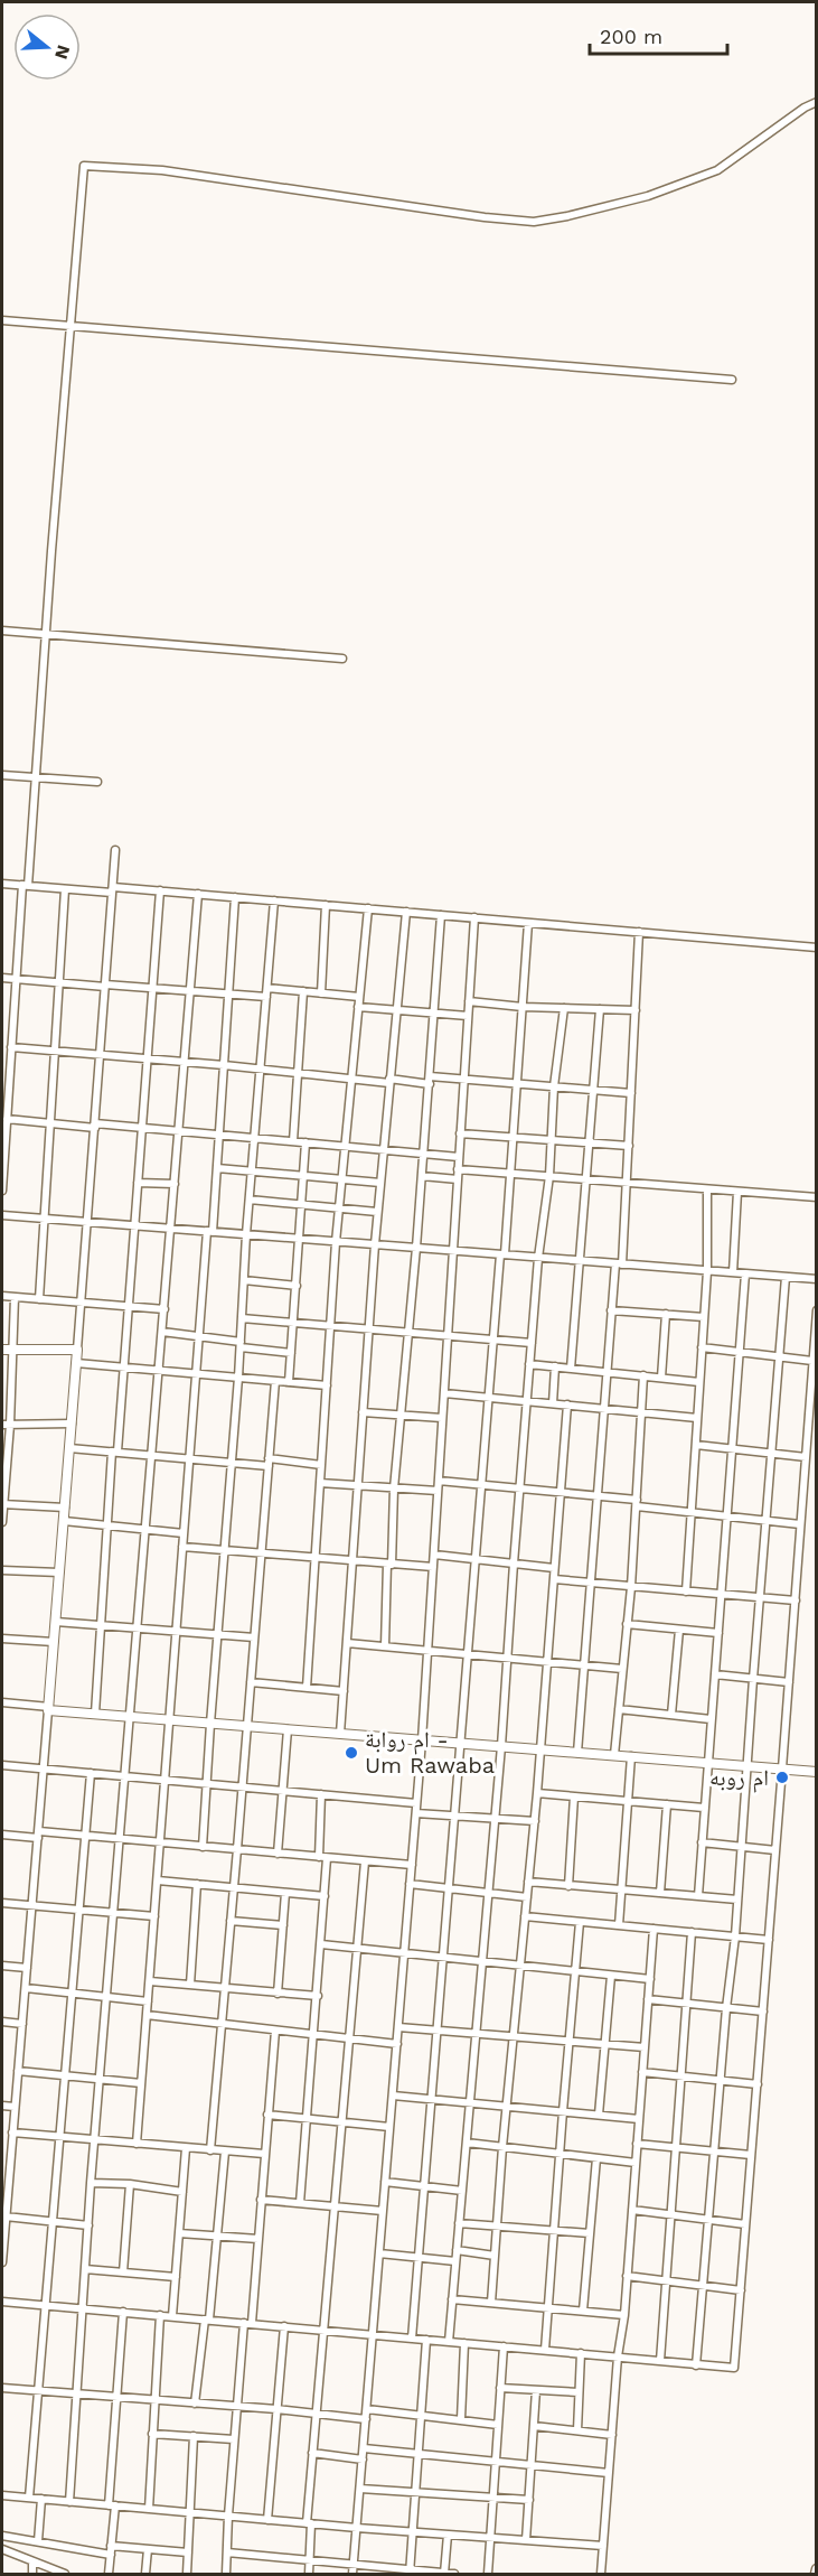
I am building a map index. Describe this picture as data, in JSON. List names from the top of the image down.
{
  "places": ["ام روابة - Um Rawaba", "ام روبه"],
  "scale_bar": "200 m",
  "north": "right"
}
